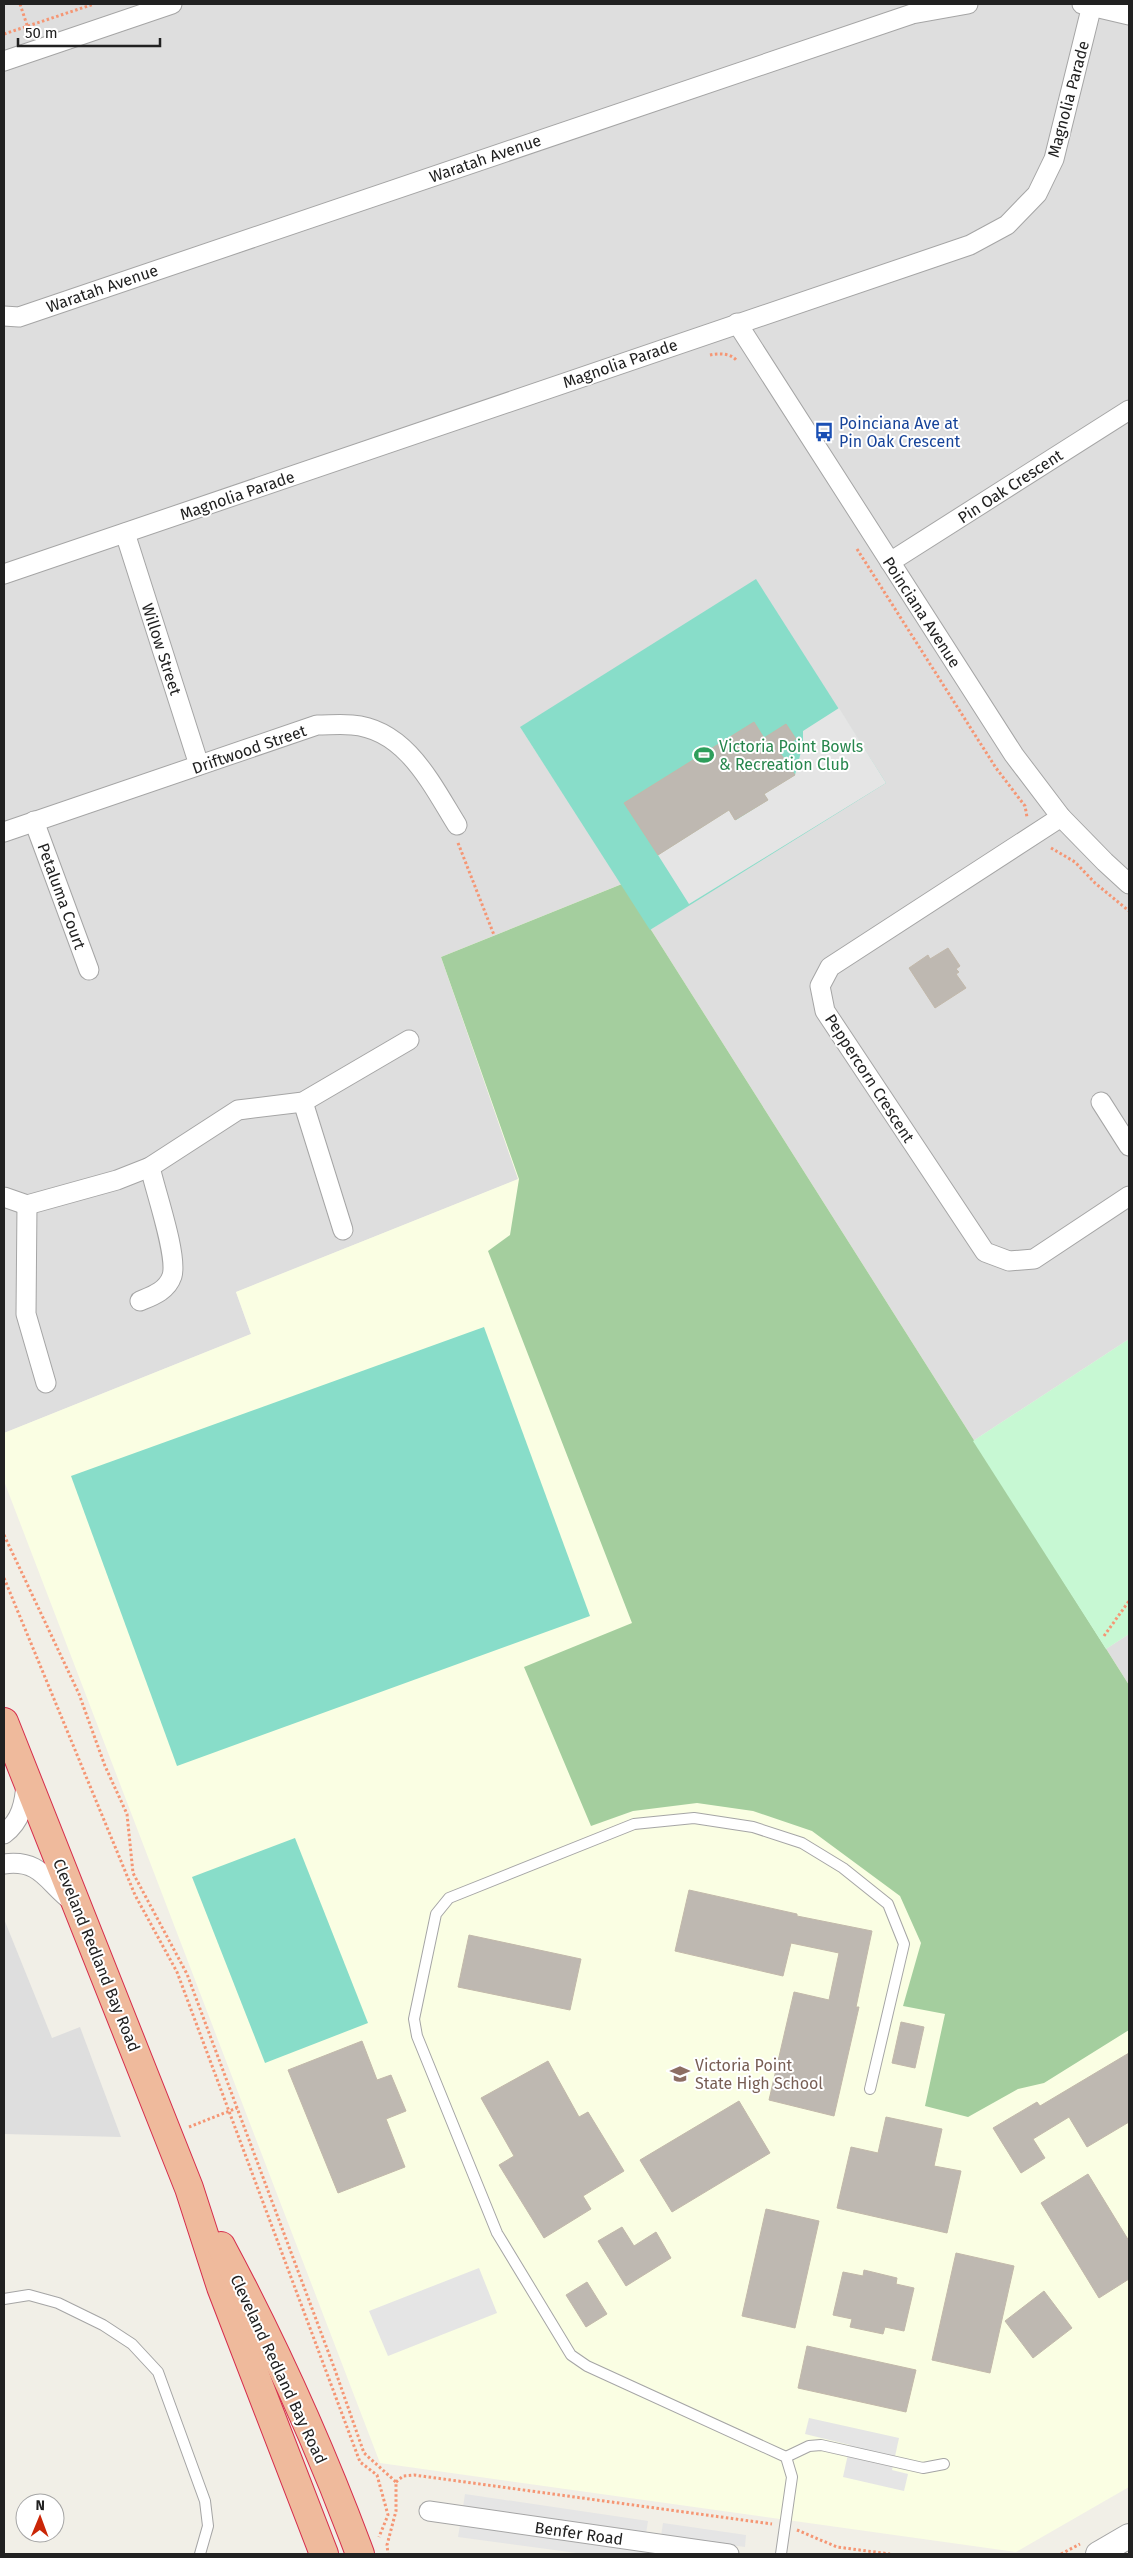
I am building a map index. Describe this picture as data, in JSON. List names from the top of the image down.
{
  "streets": {
    "highway": ["Cleveland Redland Bay Road"],
    "street": [
      "Magnolia Parade",
      "Waratah Avenue",
      "Pin Oak Crescent",
      "Poinciana Avenue",
      "Willow Street",
      "Driftwood Street",
      "Petaluma Court",
      "Peppercorn Crescent",
      "Benfer Road"
    ]
  },
  "crossings": [
    ["Magnolia Parade", "Poinciana Avenue"],
    ["Magnolia Parade", "Willow Street"],
    ["Pin Oak Crescent", "Poinciana Avenue"],
    ["Poinciana Avenue", "Peppercorn Crescent"],
    ["Willow Street", "Driftwood Street"],
    ["Driftwood Street", "Petaluma Court"]
  ],
  "places": {
    "bus stop": ["Poinciana Ave at Pin Oak Crescent"],
    "sports": ["Victoria Point Bowls & Recreation Club"],
    "school or university": ["Victoria Point State High School"]
  },
  "scale_bar": "50 m",
  "north": "top"
}
